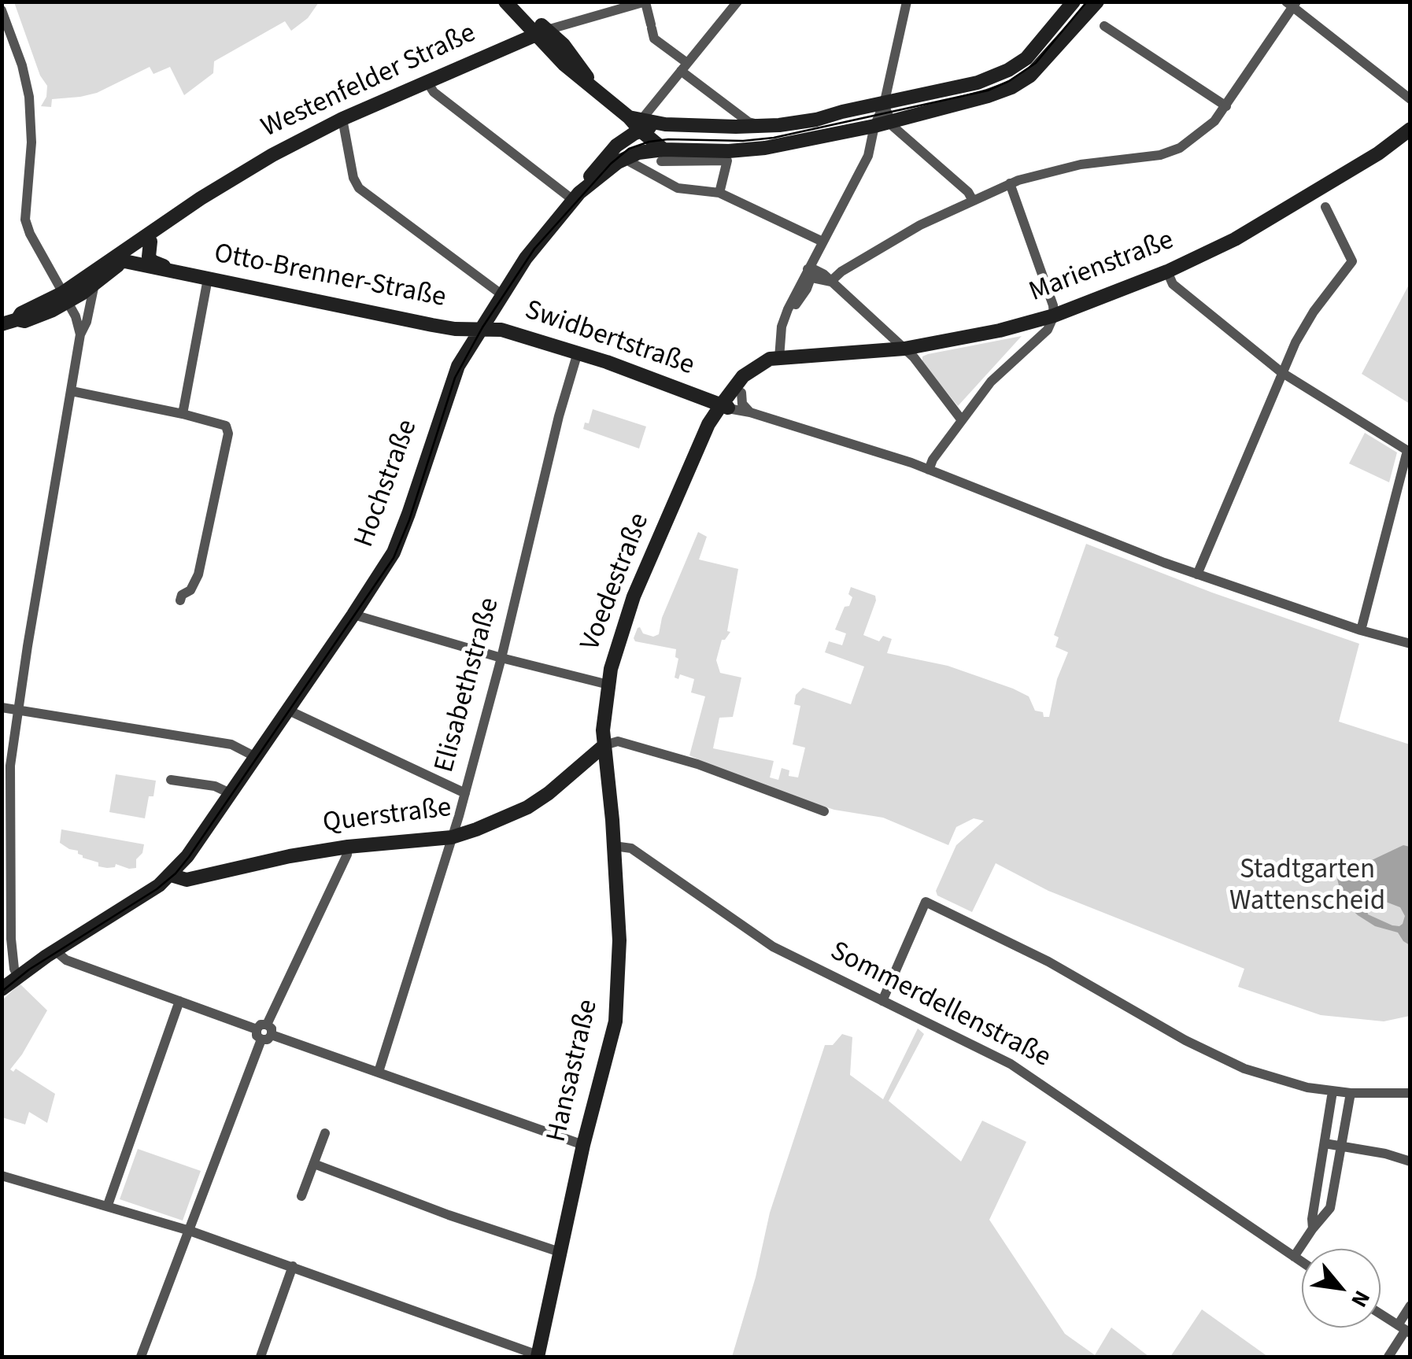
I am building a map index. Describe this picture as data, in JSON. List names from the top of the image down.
{
  "streets": {
    "street": [
      "Westenfelder Straße",
      "Marienstraße",
      "Otto-Brenner-Straße",
      "Swidbertstraße",
      "Hochstraße",
      "Voedestraße",
      "Elisabethstraße",
      "Querstraße",
      "Sommerdellenstraße",
      "Hansastraße"
    ]
  },
  "crossings": [
    ["Westenfelder Straße", "Otto-Brenner-Straße"],
    ["Marienstraße", "Voedestraße"],
    ["Otto-Brenner-Straße", "Swidbertstraße"],
    ["Otto-Brenner-Straße", "Hochstraße"],
    ["Swidbertstraße", "Hochstraße"],
    ["Swidbertstraße", "Voedestraße"],
    ["Swidbertstraße", "Elisabethstraße"],
    ["Hochstraße", "Querstraße"],
    ["Voedestraße", "Querstraße"],
    ["Voedestraße", "Hansastraße"],
    ["Elisabethstraße", "Querstraße"],
    ["Querstraße", "Hansastraße"],
    ["Sommerdellenstraße", "Hansastraße"]
  ],
  "parks": ["Stadtgarten Wattenscheid"],
  "north": "bottom right"
}
